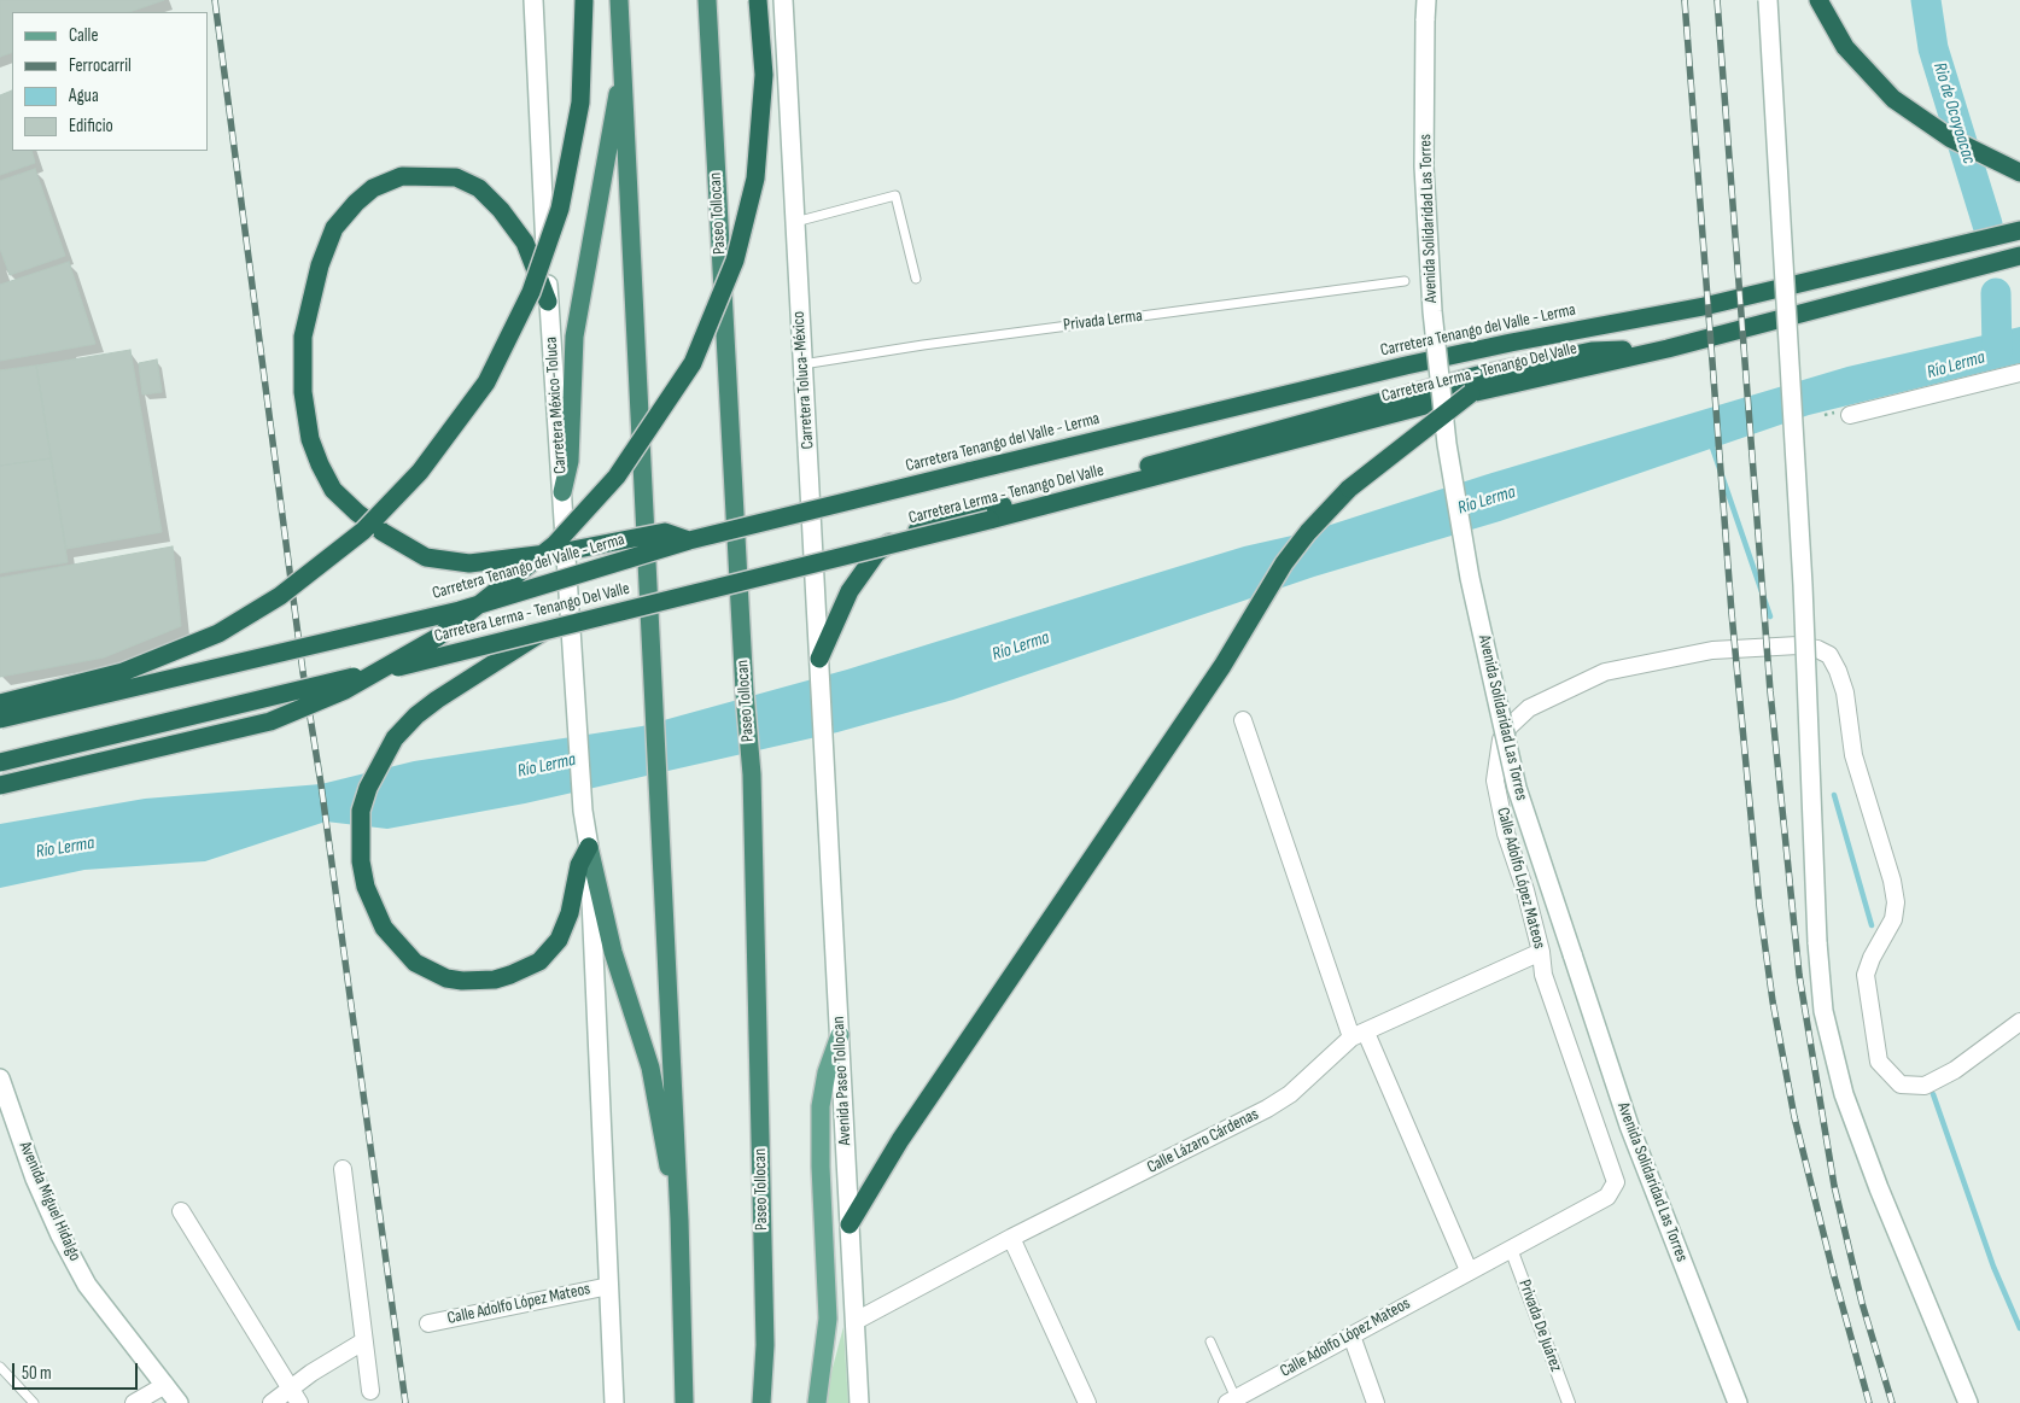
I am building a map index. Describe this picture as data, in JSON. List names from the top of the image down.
{
  "streets": {
    "highway": ["Paseo Tollocan", "Carretera Tenango del Valle - Lerma", "Carretera Lerma - Tenango Del Valle"],
    "main road": [
      "Avenida Solidaridad Las Torres",
      "Carretera Toluca-México",
      "Carretera México-Toluca",
      "Avenida Paseo Tollocan",
      "Avenida Miguel Hidalgo"
    ],
    "street": ["Calle Adolfo López Mateos", "Calle Lázaro Cárdenas", "Privada De Juárez"],
    "lane": ["Privada Lerma"]
  },
  "crossings": [
    ["Privada Lerma", "Carretera Toluca-México"],
    ["Carretera Toluca-México", "Avenida Paseo Tollocan"],
    ["Calle Adolfo López Mateos", "Calle Lázaro Cárdenas"],
    ["Calle Adolfo López Mateos", "Privada De Juárez"],
    ["Avenida Paseo Tollocan", "Calle Lázaro Cárdenas"]
  ],
  "water": ["Rio de Ocoyoacac", "Río Lerma"],
  "legend": [
    "Calle",
    "Ferrocarril",
    "Agua",
    "Edificio"
  ],
  "scale_bar": "50 m"
}
